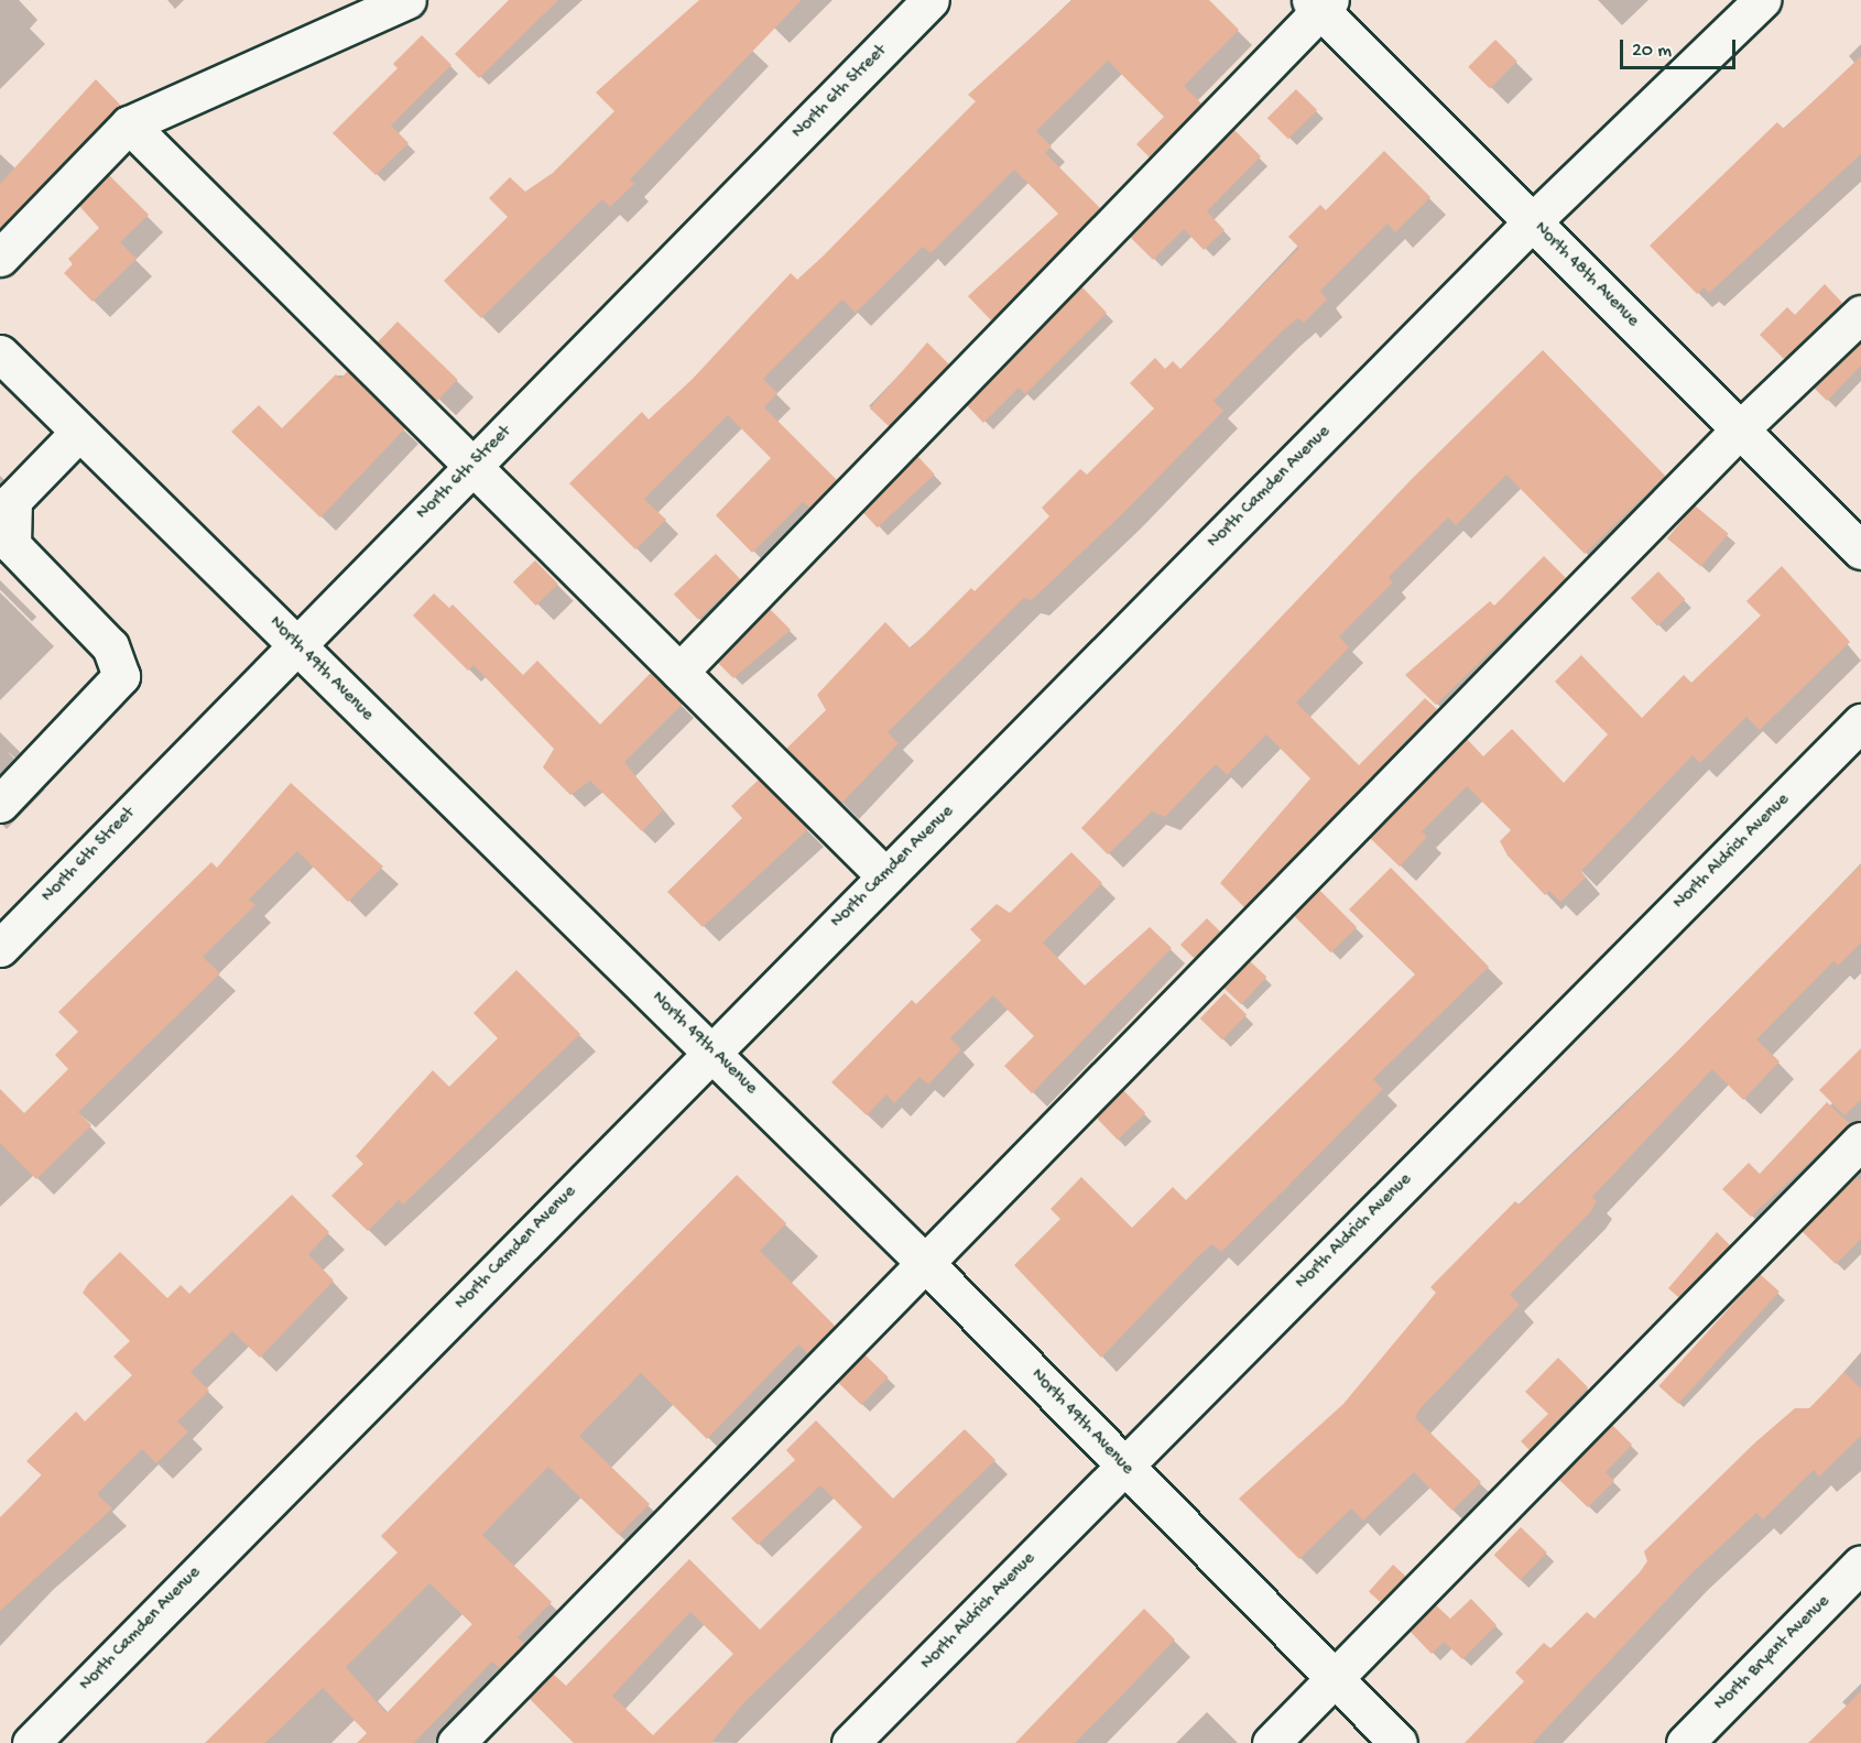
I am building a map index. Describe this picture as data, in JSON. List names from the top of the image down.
{
  "streets": {
    "street": [
      "North 6th Street",
      "North 48th Avenue",
      "North Camden Avenue",
      "North 49th Avenue",
      "North Aldrich Avenue",
      "North Bryant Avenue"
    ]
  },
  "crossings": [
    ["North 6th Street", "North 49th Avenue"],
    ["North 48th Avenue", "North Camden Avenue"],
    ["North Camden Avenue", "North 49th Avenue"],
    ["North 49th Avenue", "North Aldrich Avenue"]
  ],
  "scale_bar": "20 m"
}
